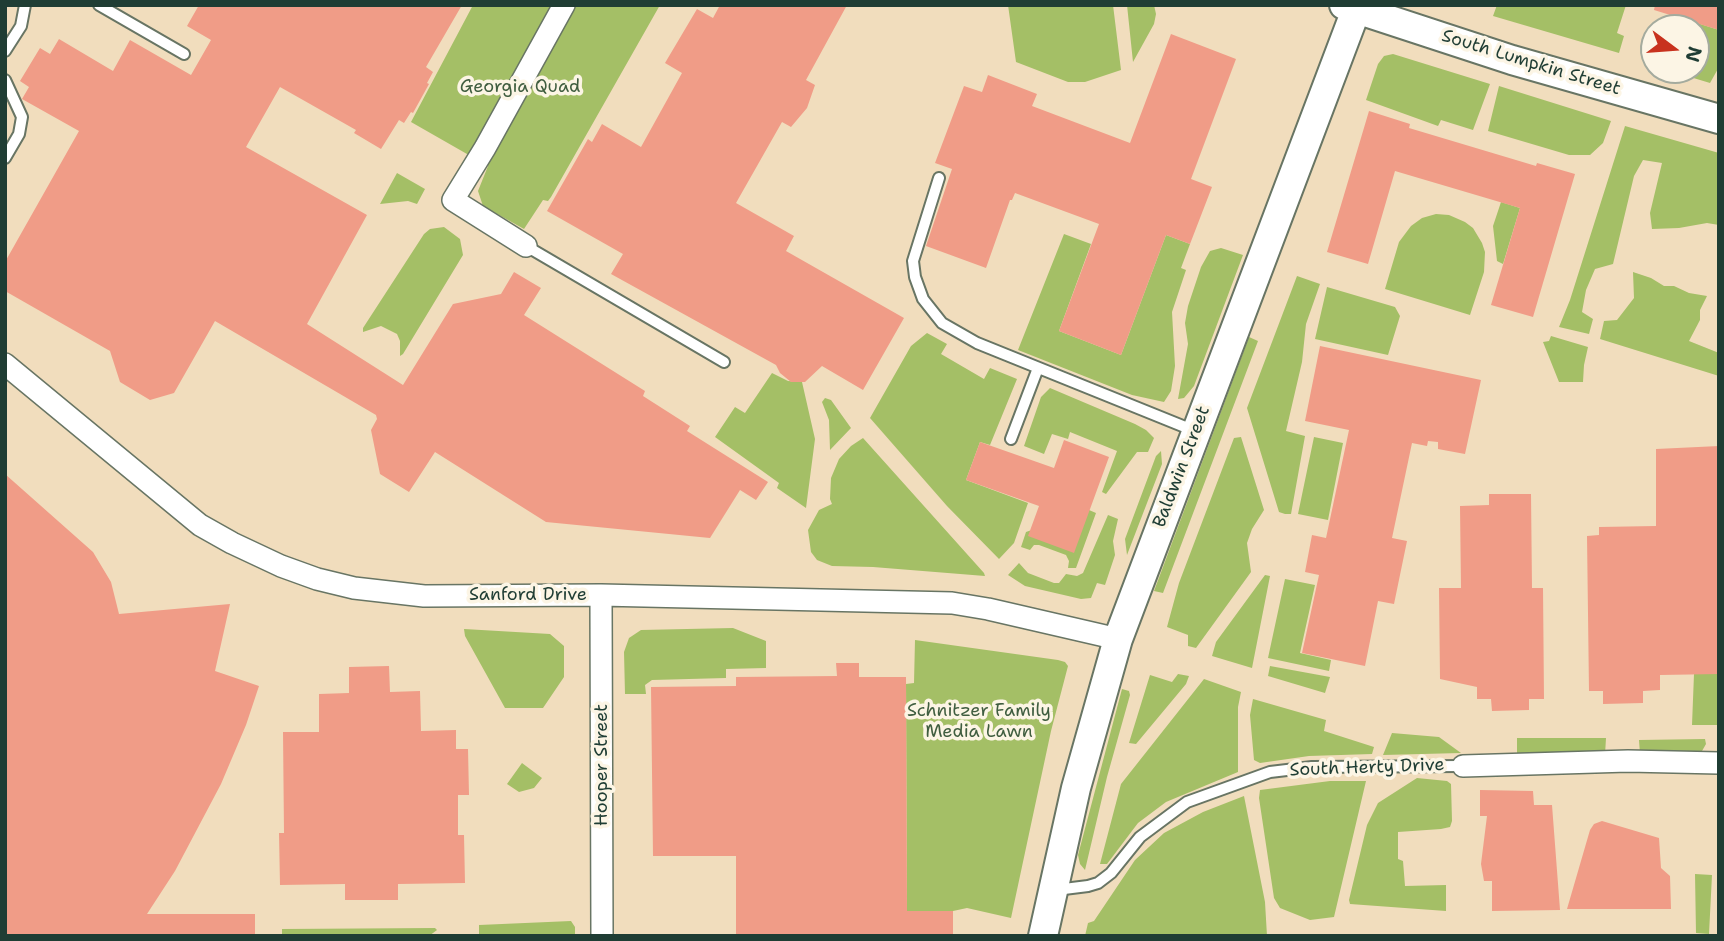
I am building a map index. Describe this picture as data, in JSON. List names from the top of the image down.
{
  "streets": {
    "street": [
      "South Lumpkin Street",
      "Baldwin Street",
      "Sanford Drive",
      "Hooper Street",
      "South Herty Drive"
    ]
  },
  "crossings": [
    ["South Lumpkin Street", "Baldwin Street"],
    ["Baldwin Street", "Sanford Drive"],
    ["Baldwin Street", "South Herty Drive"],
    ["Sanford Drive", "Hooper Street"]
  ],
  "parks": ["Georgia Quad", "Schnitzer Family Media Lawn"],
  "north": "right"
}
